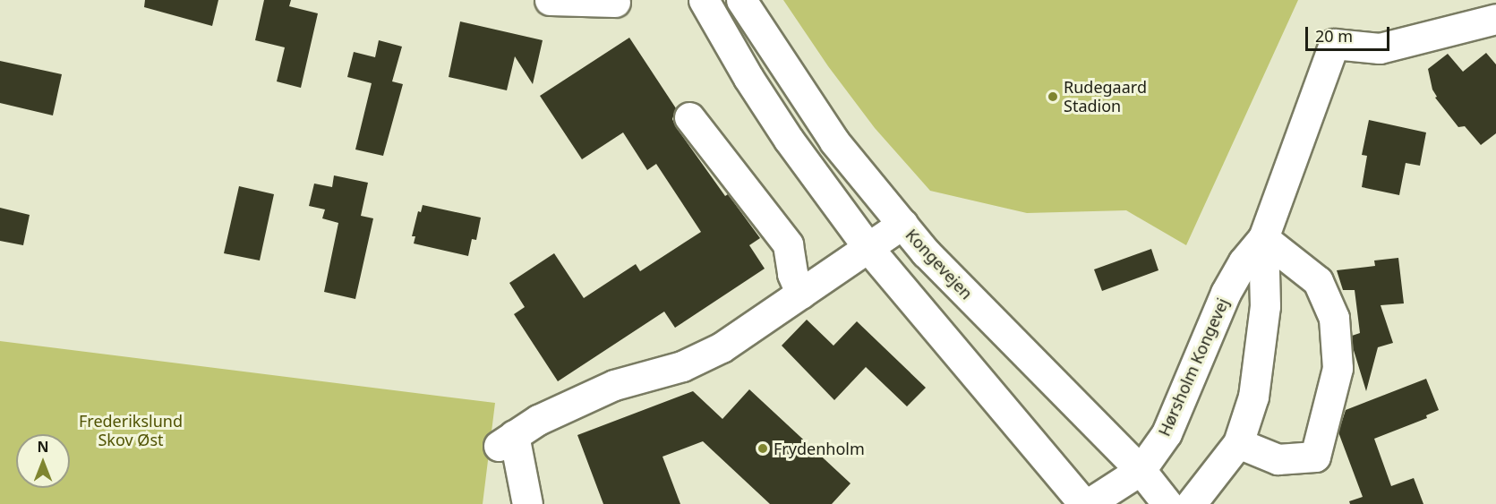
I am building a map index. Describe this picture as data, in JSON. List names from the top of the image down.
{
  "streets": {
    "main road": ["Kongevejen", "Hørsholm Kongevej"]
  },
  "crossings": [
    ["Kongevejen", "Hørsholm Kongevej"]
  ],
  "parks": ["Frederikslund Skov Øst"],
  "places": ["Rudegaard Stadion", "Frydenholm"],
  "scale_bar": "20 m",
  "north": "top"
}
